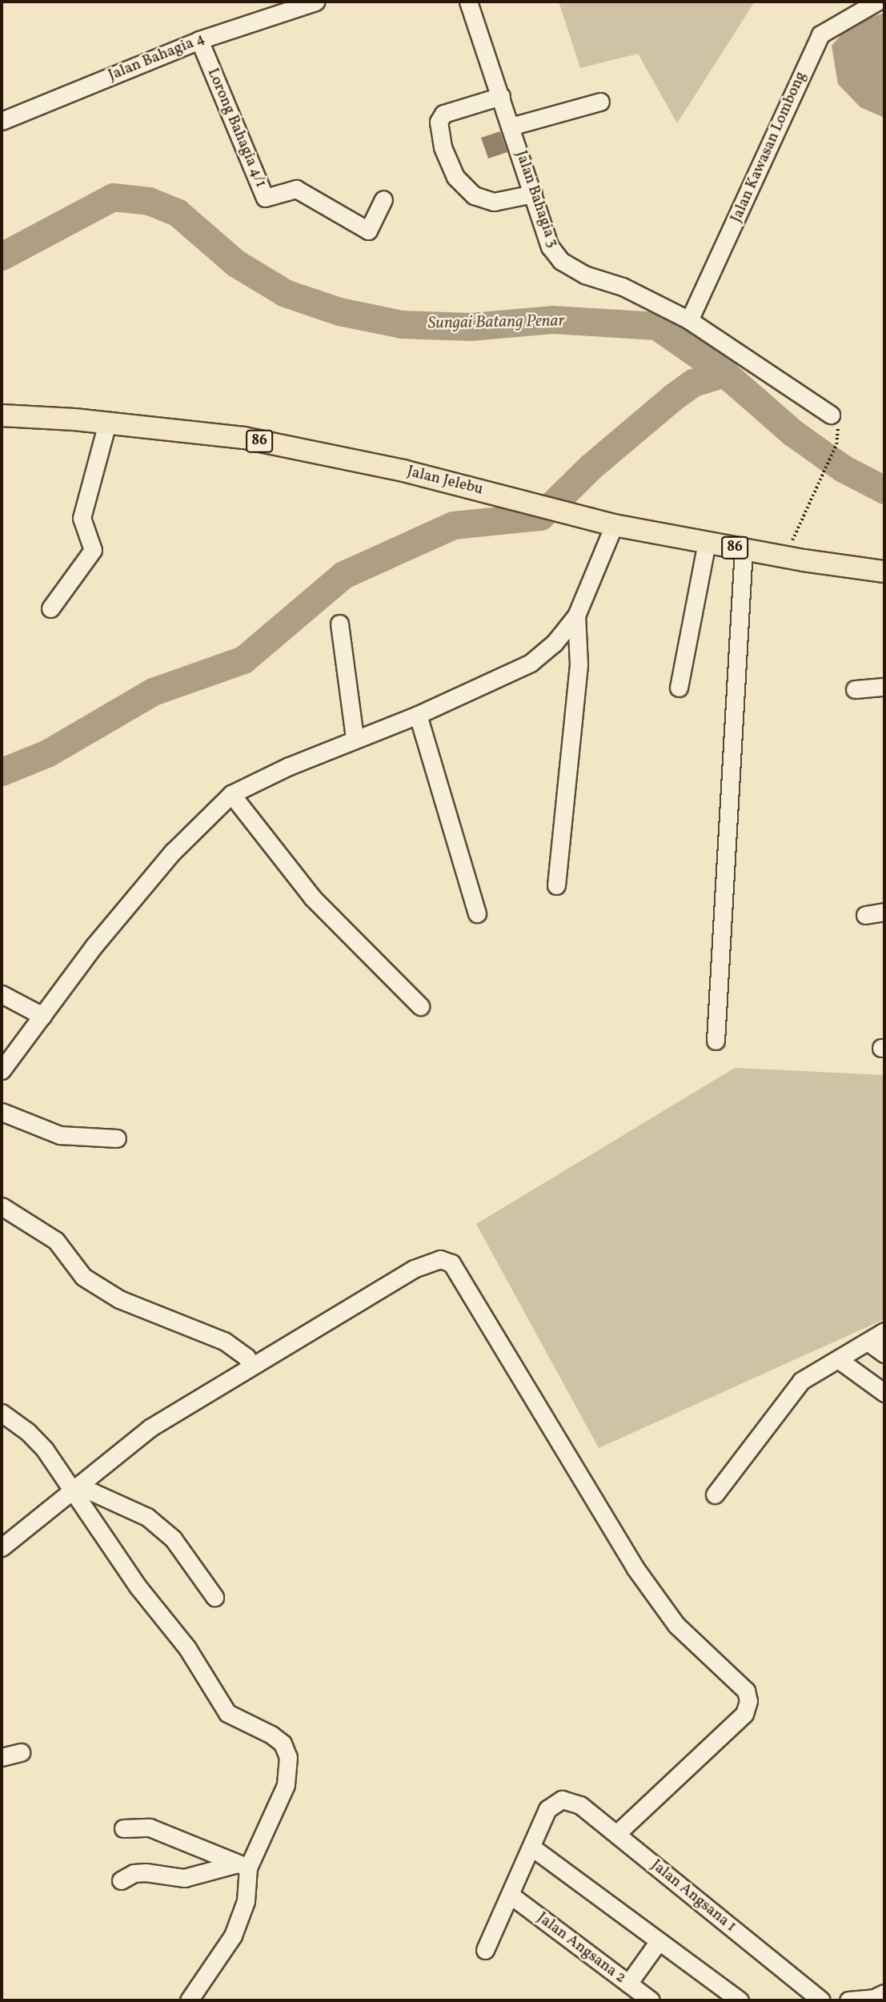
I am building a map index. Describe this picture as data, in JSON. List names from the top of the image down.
{
  "streets": {
    "main road": ["86", "Jalan Jelebu"],
    "street": [
      "Jalan Bahagia 4",
      "Lorong Bahagia 4/1",
      "Jalan Kawasan Lombong",
      "Jalan Bahagia 3",
      "Jalan Angsana 1",
      "Jalan Angsana 2"
    ]
  },
  "crossings": [
    ["Jalan Bahagia 4", "Lorong Bahagia 4/1"],
    ["Jalan Kawasan Lombong", "Jalan Bahagia 3"]
  ],
  "water": ["Sungai Batang Penar"]
}
